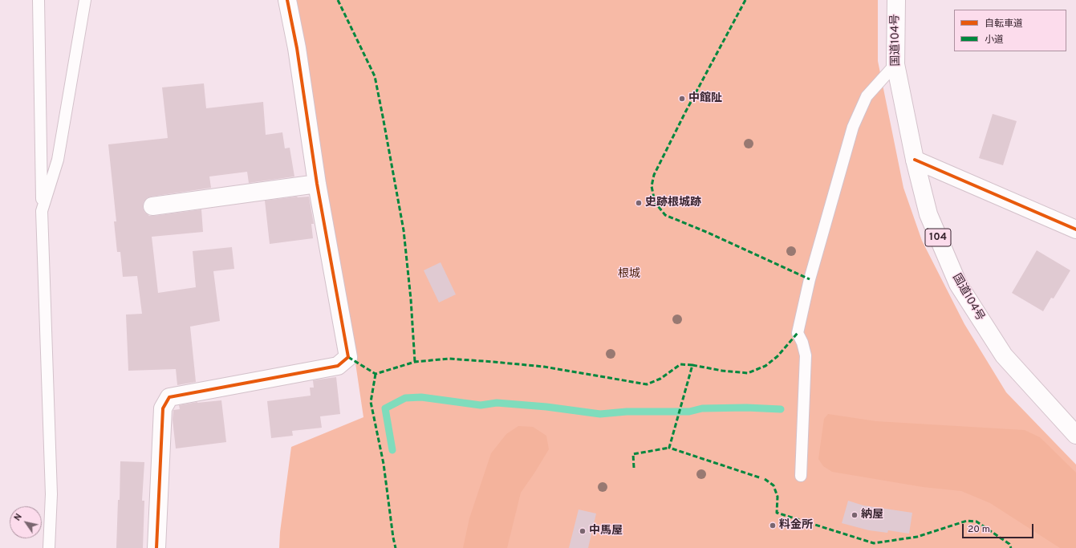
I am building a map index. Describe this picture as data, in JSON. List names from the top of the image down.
{
  "streets": {
    "main road": ["国道104号", "104"]
  },
  "parks": ["根城"],
  "places": [
    "中館阯",
    "史跡根城跡",
    "納屋",
    "料金所",
    "中馬屋"
  ],
  "legend": ["自転車道", "小道"],
  "scale_bar": "20 m",
  "north": "top left"
}
